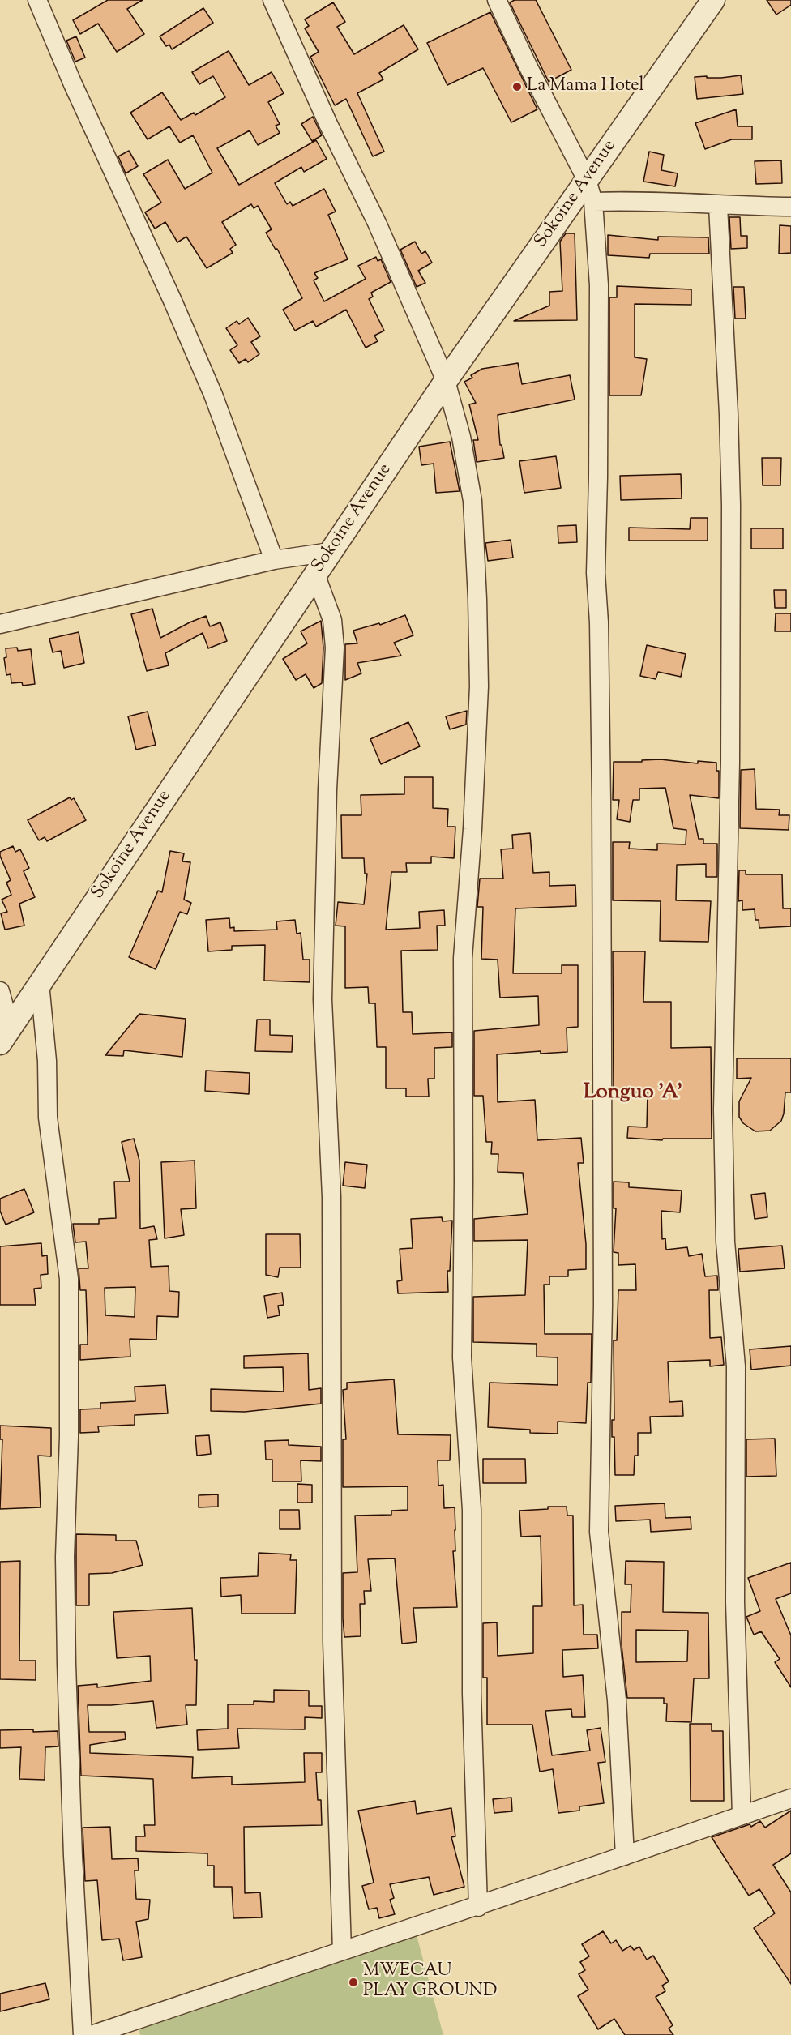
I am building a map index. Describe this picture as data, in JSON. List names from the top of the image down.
{
  "streets": {
    "street": ["Sokoine Avenue"]
  },
  "districts": ["Longuo 'A'"],
  "places": ["La Mama Hotel", "MWECAU PLAY GROUND"]
}
